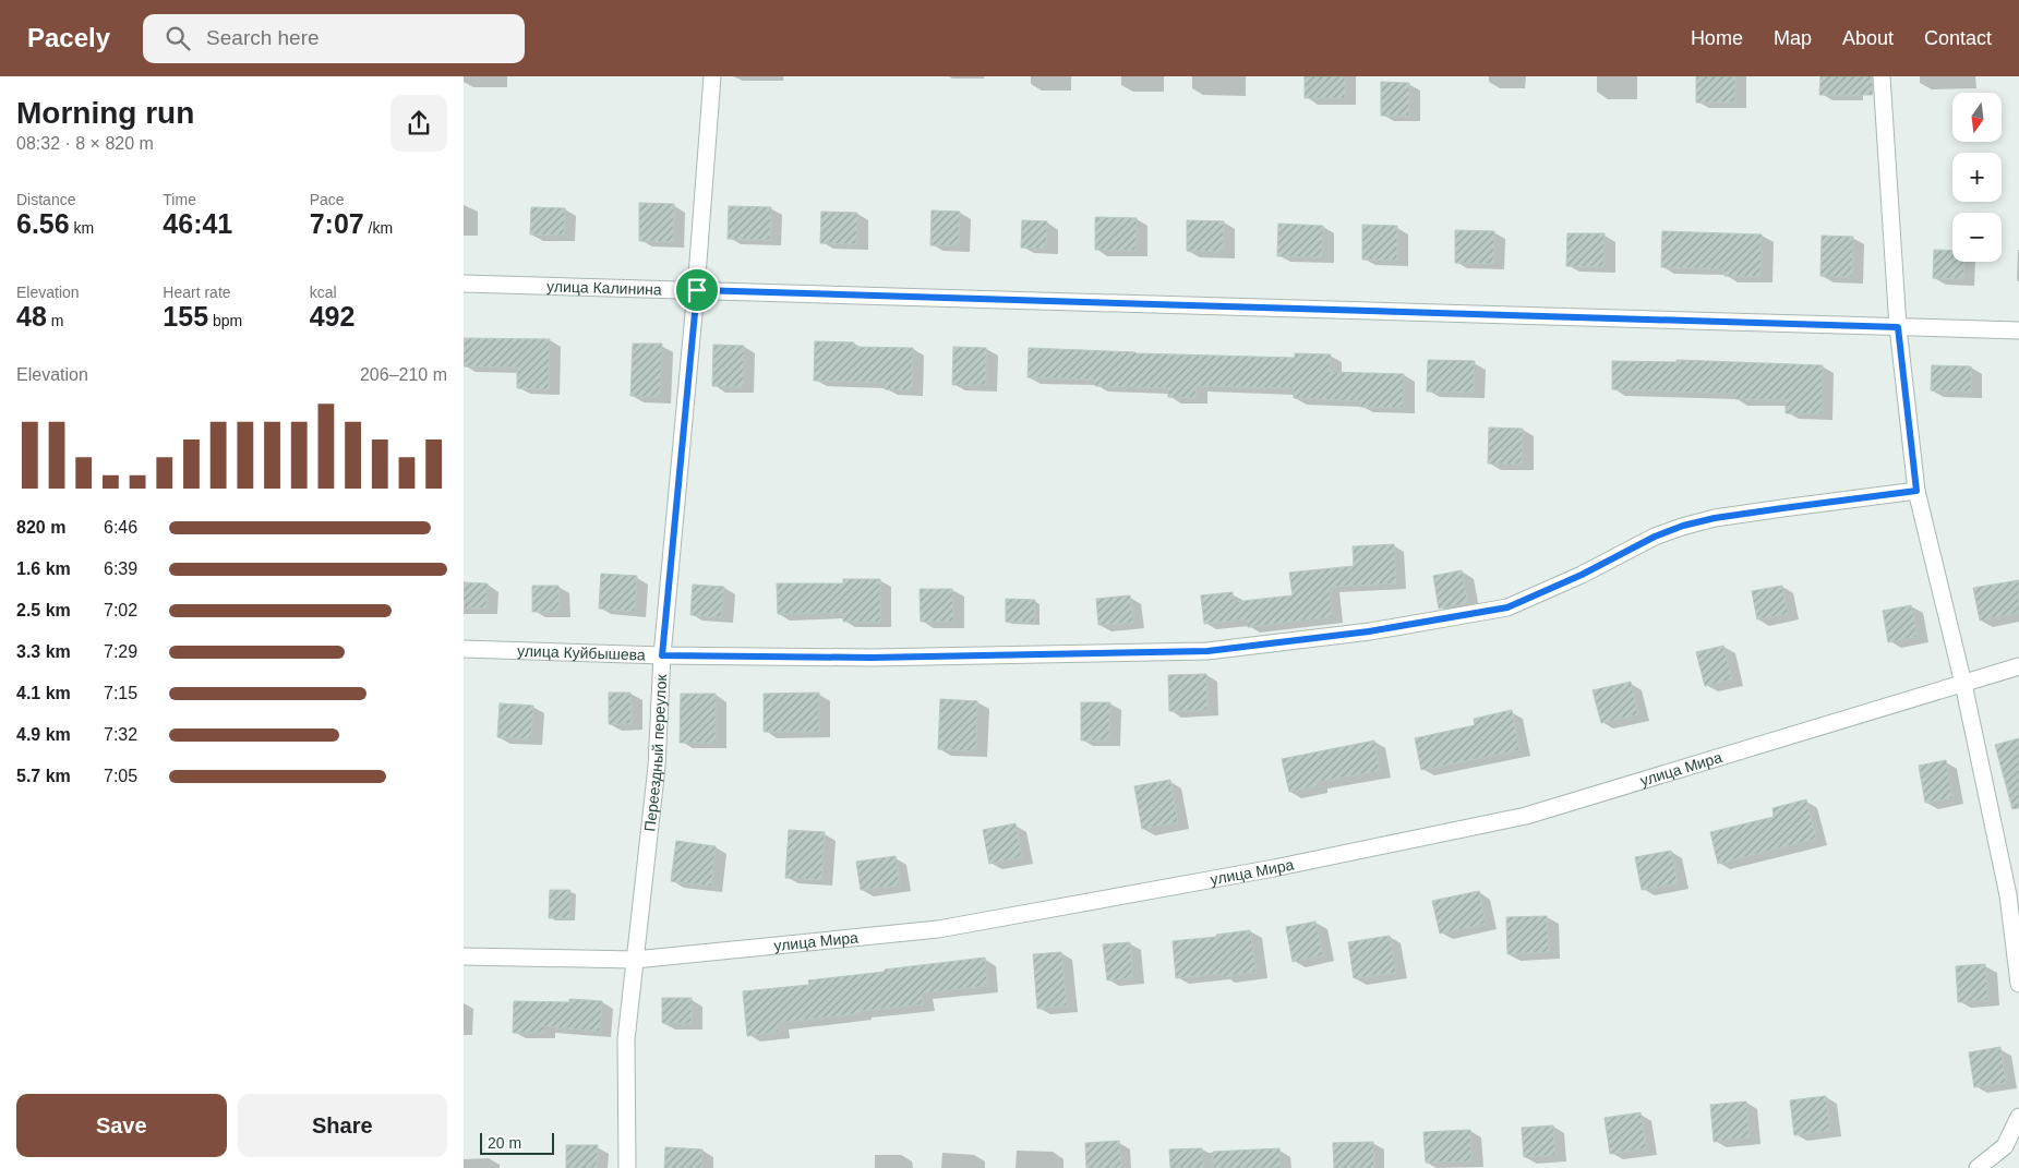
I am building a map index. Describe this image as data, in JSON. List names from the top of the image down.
{
  "streets": {
    "street": [
      "улица Калинина",
      "улица Куйбышева",
      "Переездный переулок",
      "улица Мира"
    ]
  },
  "crossings": [
    ["улица Калинина", "Переездный переулок"],
    ["улица Куйбышева", "Переездный переулок"],
    ["Переездный переулок", "улица Мира"]
  ],
  "scale_bar": "20 m",
  "north": "bottom",
  "page": {
    "header": "Pacely",
    "search": "Search here",
    "nav": [
      "Home",
      "Map",
      "About",
      "Contact"
    ],
    "heading": ["Morning run", "08:32 · 8 × 820 m"],
    "map_buttons": ["+", "−"],
    "stats": [
      ["Distance", "6.56 km"],
      ["Time", "46:41"],
      ["Pace", "7:07 /km"],
      ["Elevation", "48 m"],
      ["Heart rate", "155 bpm"],
      ["kcal", "492"]
    ],
    "chart": ["Elevation", "206–210 m"],
    "list": [
      {
        "name": "820 m",
        "note": "6:46"
      },
      {
        "name": "1.6 km",
        "note": "6:39"
      },
      {
        "name": "2.5 km",
        "note": "7:02"
      },
      {
        "name": "3.3 km",
        "note": "7:29"
      },
      {
        "name": "4.1 km",
        "note": "7:15"
      },
      {
        "name": "4.9 km",
        "note": "7:32"
      },
      {
        "name": "5.7 km",
        "note": "7:05"
      }
    ],
    "buttons": ["Save", "Share"],
    "scale": "20 m"
  }
}
